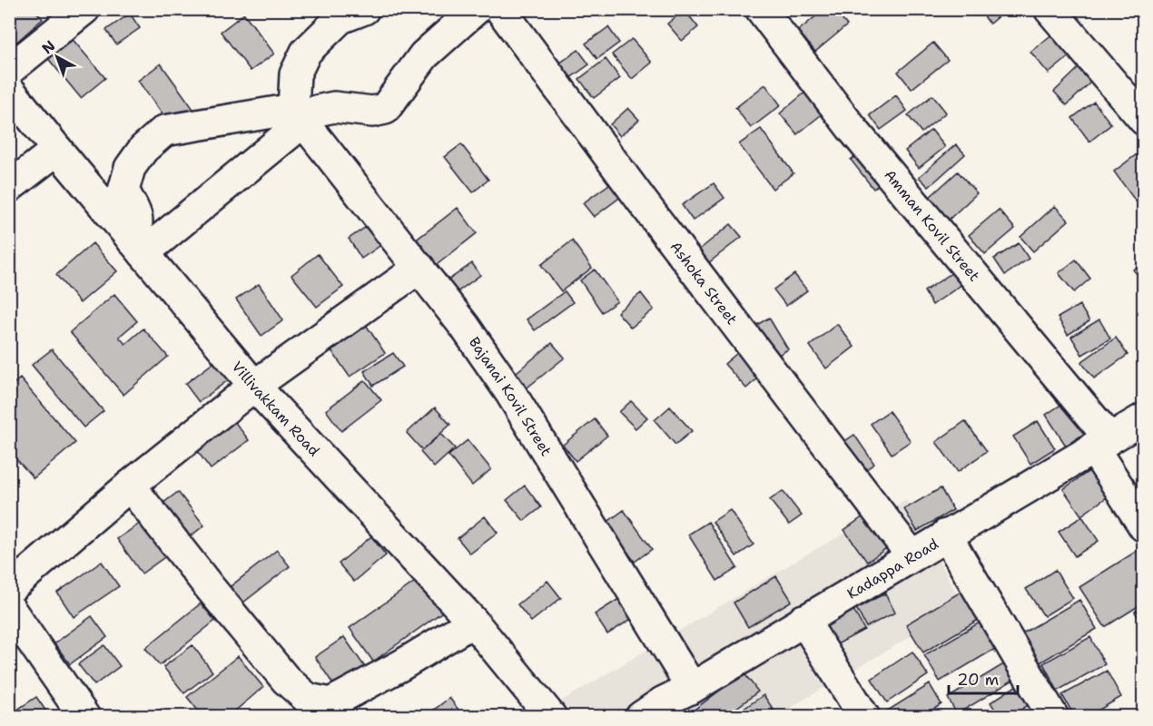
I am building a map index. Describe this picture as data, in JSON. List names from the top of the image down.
{
  "streets": {
    "street": [
      "Amman Kovil Street",
      "Ashoka Street",
      "Bajanai Kovil Street",
      "Villivakkam Road",
      "Kadappa Road"
    ]
  },
  "crossings": [
    ["Amman Kovil Street", "Kadappa Road"],
    ["Ashoka Street", "Kadappa Road"],
    ["Bajanai Kovil Street", "Kadappa Road"]
  ],
  "scale_bar": "20 m",
  "north": "top left"
}
